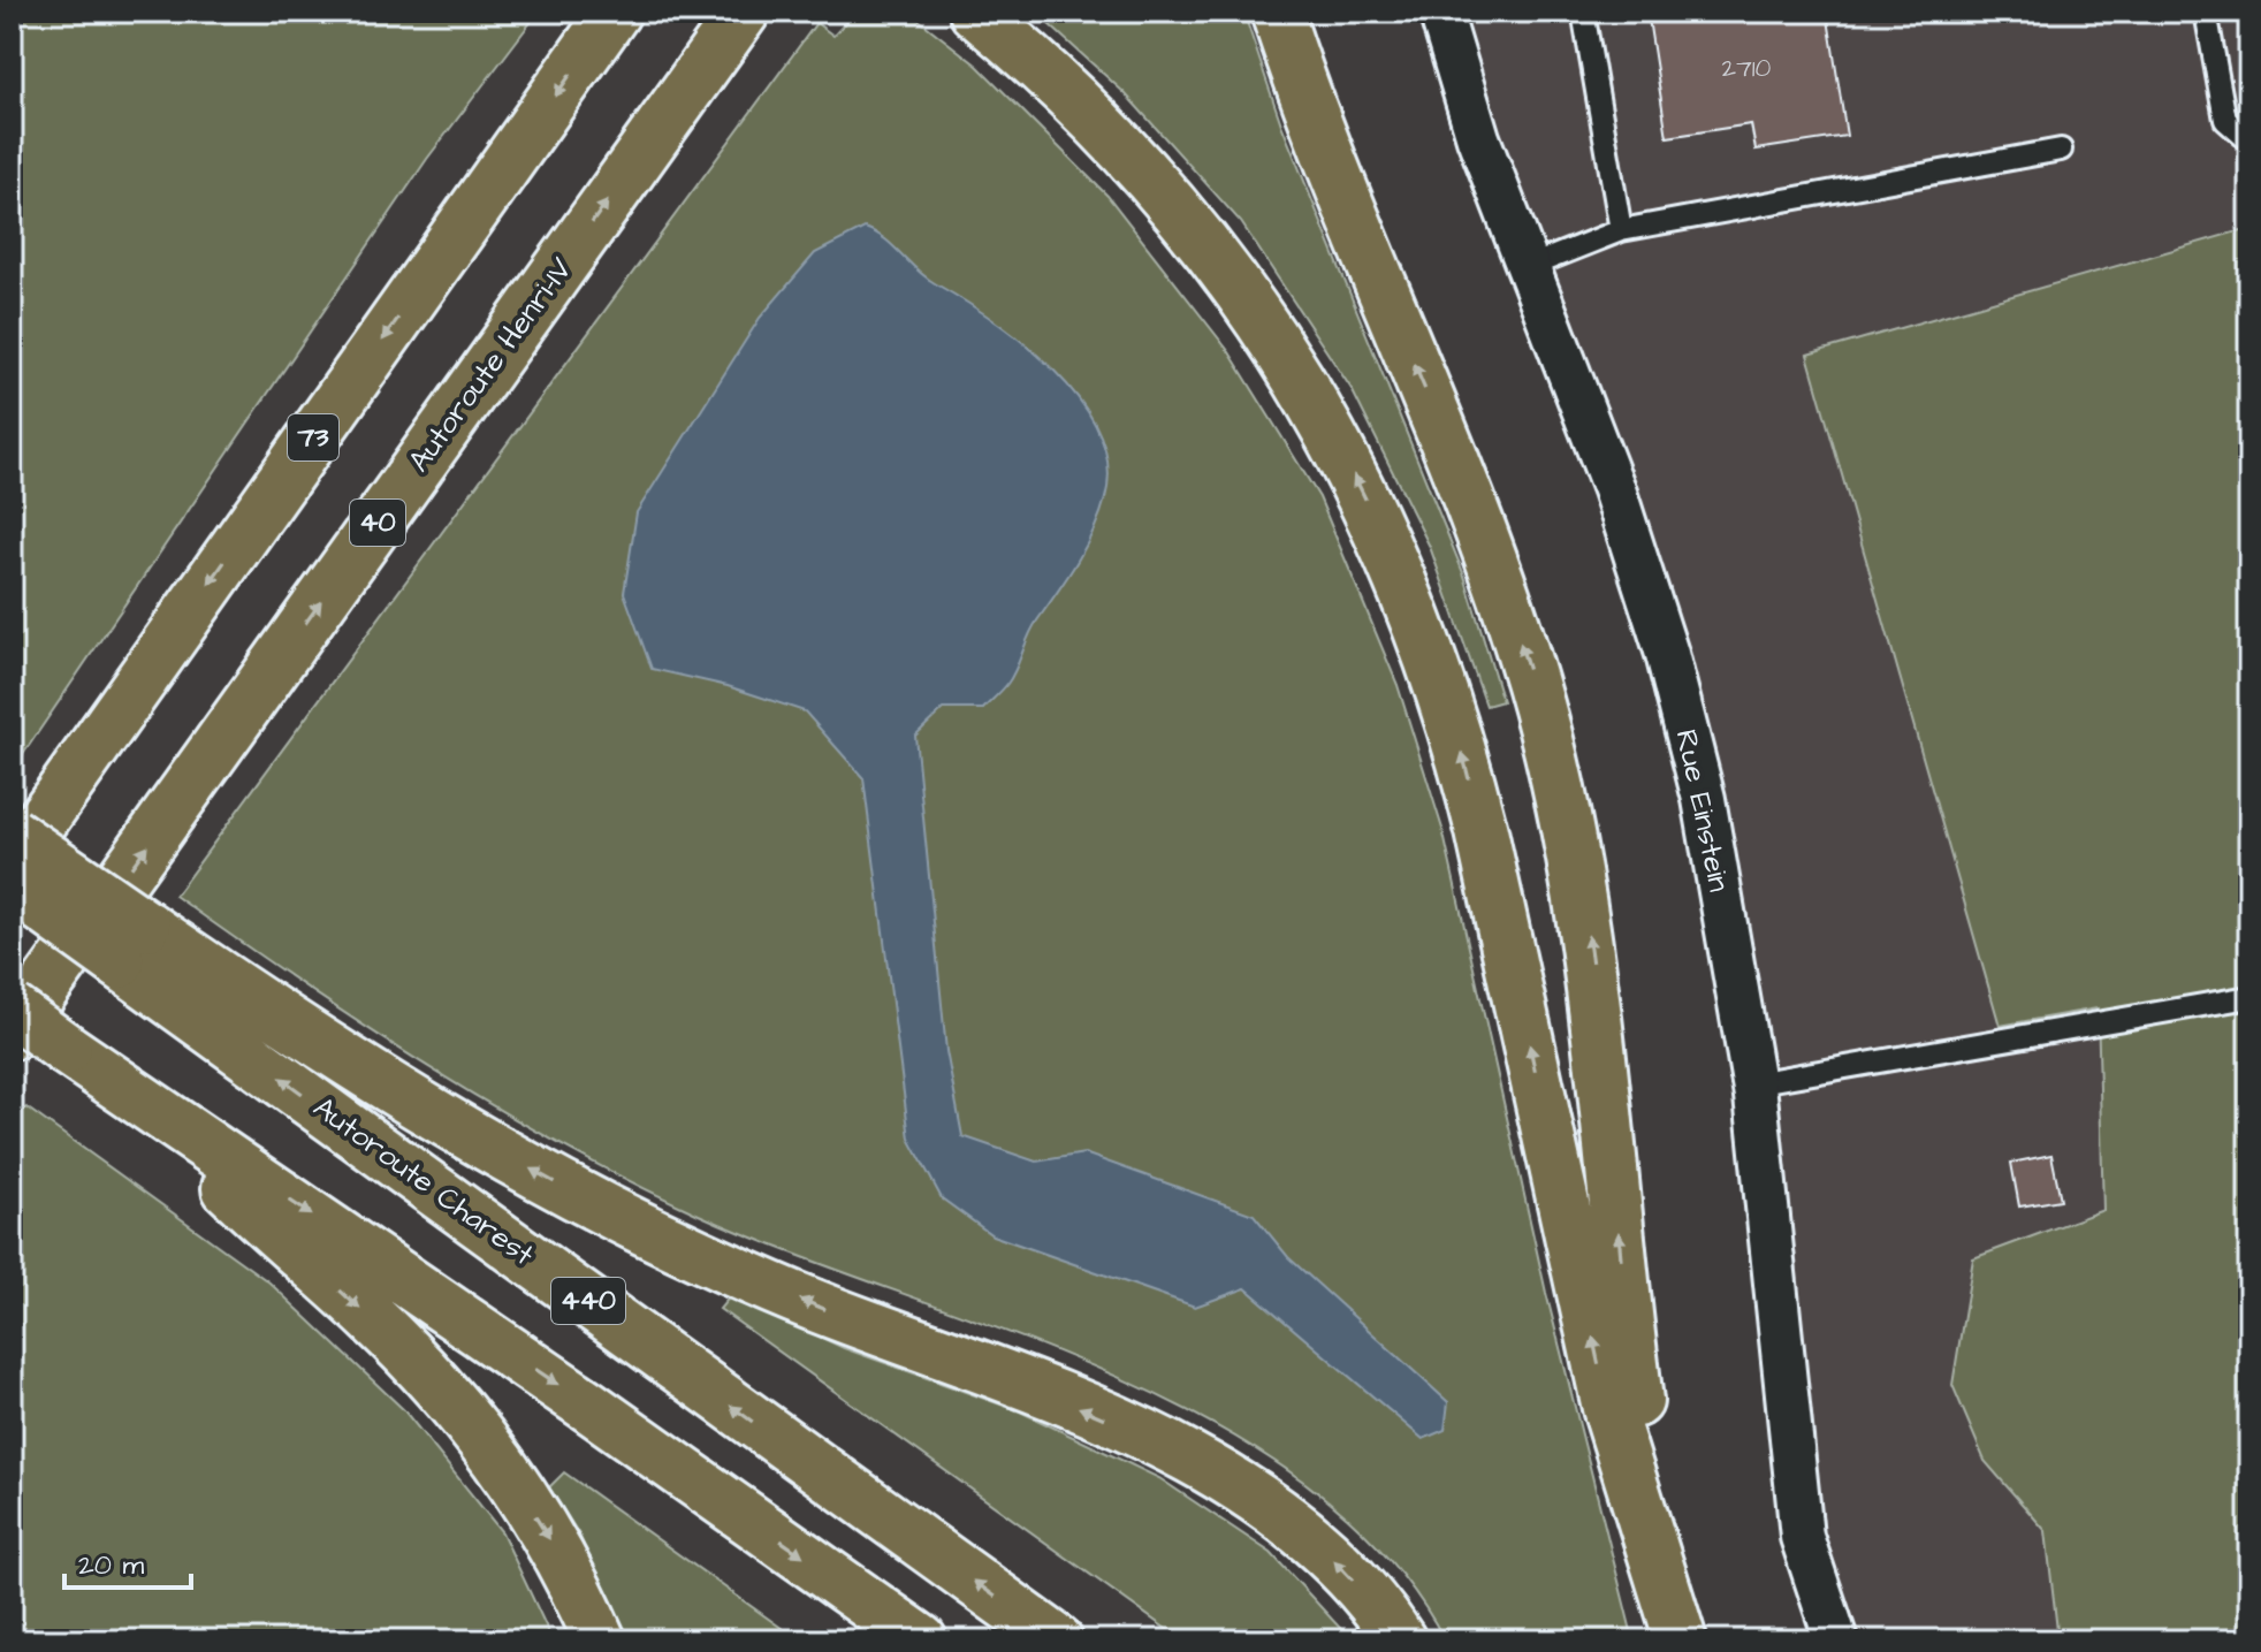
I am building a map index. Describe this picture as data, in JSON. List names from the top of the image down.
{
  "streets": {
    "highway": [
      "Autoroute Henri-IV",
      "73",
      "40",
      "Autoroute Charest",
      "440"
    ],
    "street": ["Rue Einstein"]
  },
  "house_numbers": ["2710"],
  "scale_bar": "20 m"
}
